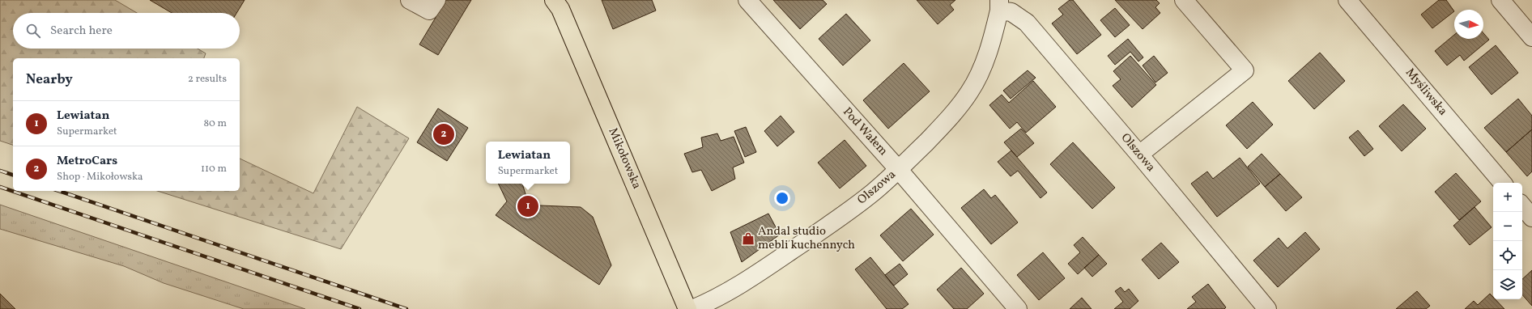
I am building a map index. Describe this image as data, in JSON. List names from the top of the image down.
{
  "streets": {
    "main road": ["Mikołowska"],
    "street": ["Myśliwska", "Pod Wałem", "Olszowa"]
  },
  "crossings": [
    ["Pod Wałem", "Olszowa"]
  ],
  "places": {
    "shop": ["Andal studio mebli kuchennych"]
  },
  "north": "right",
  "page": {
    "search": "Search here",
    "heading": ["Nearby", "2 results"],
    "list": [
      {
        "mark": "1",
        "name": "Lewiatan",
        "note": "Supermarket",
        "value": "80 m"
      },
      {
        "mark": "2",
        "name": "MetroCars",
        "note": "Shop · Mikołowska",
        "value": "110 m"
      }
    ],
    "pins": ["2", "1"],
    "popup": ["Lewiatan", "Supermarket"],
    "map_buttons": ["+", "−"]
  }
}
